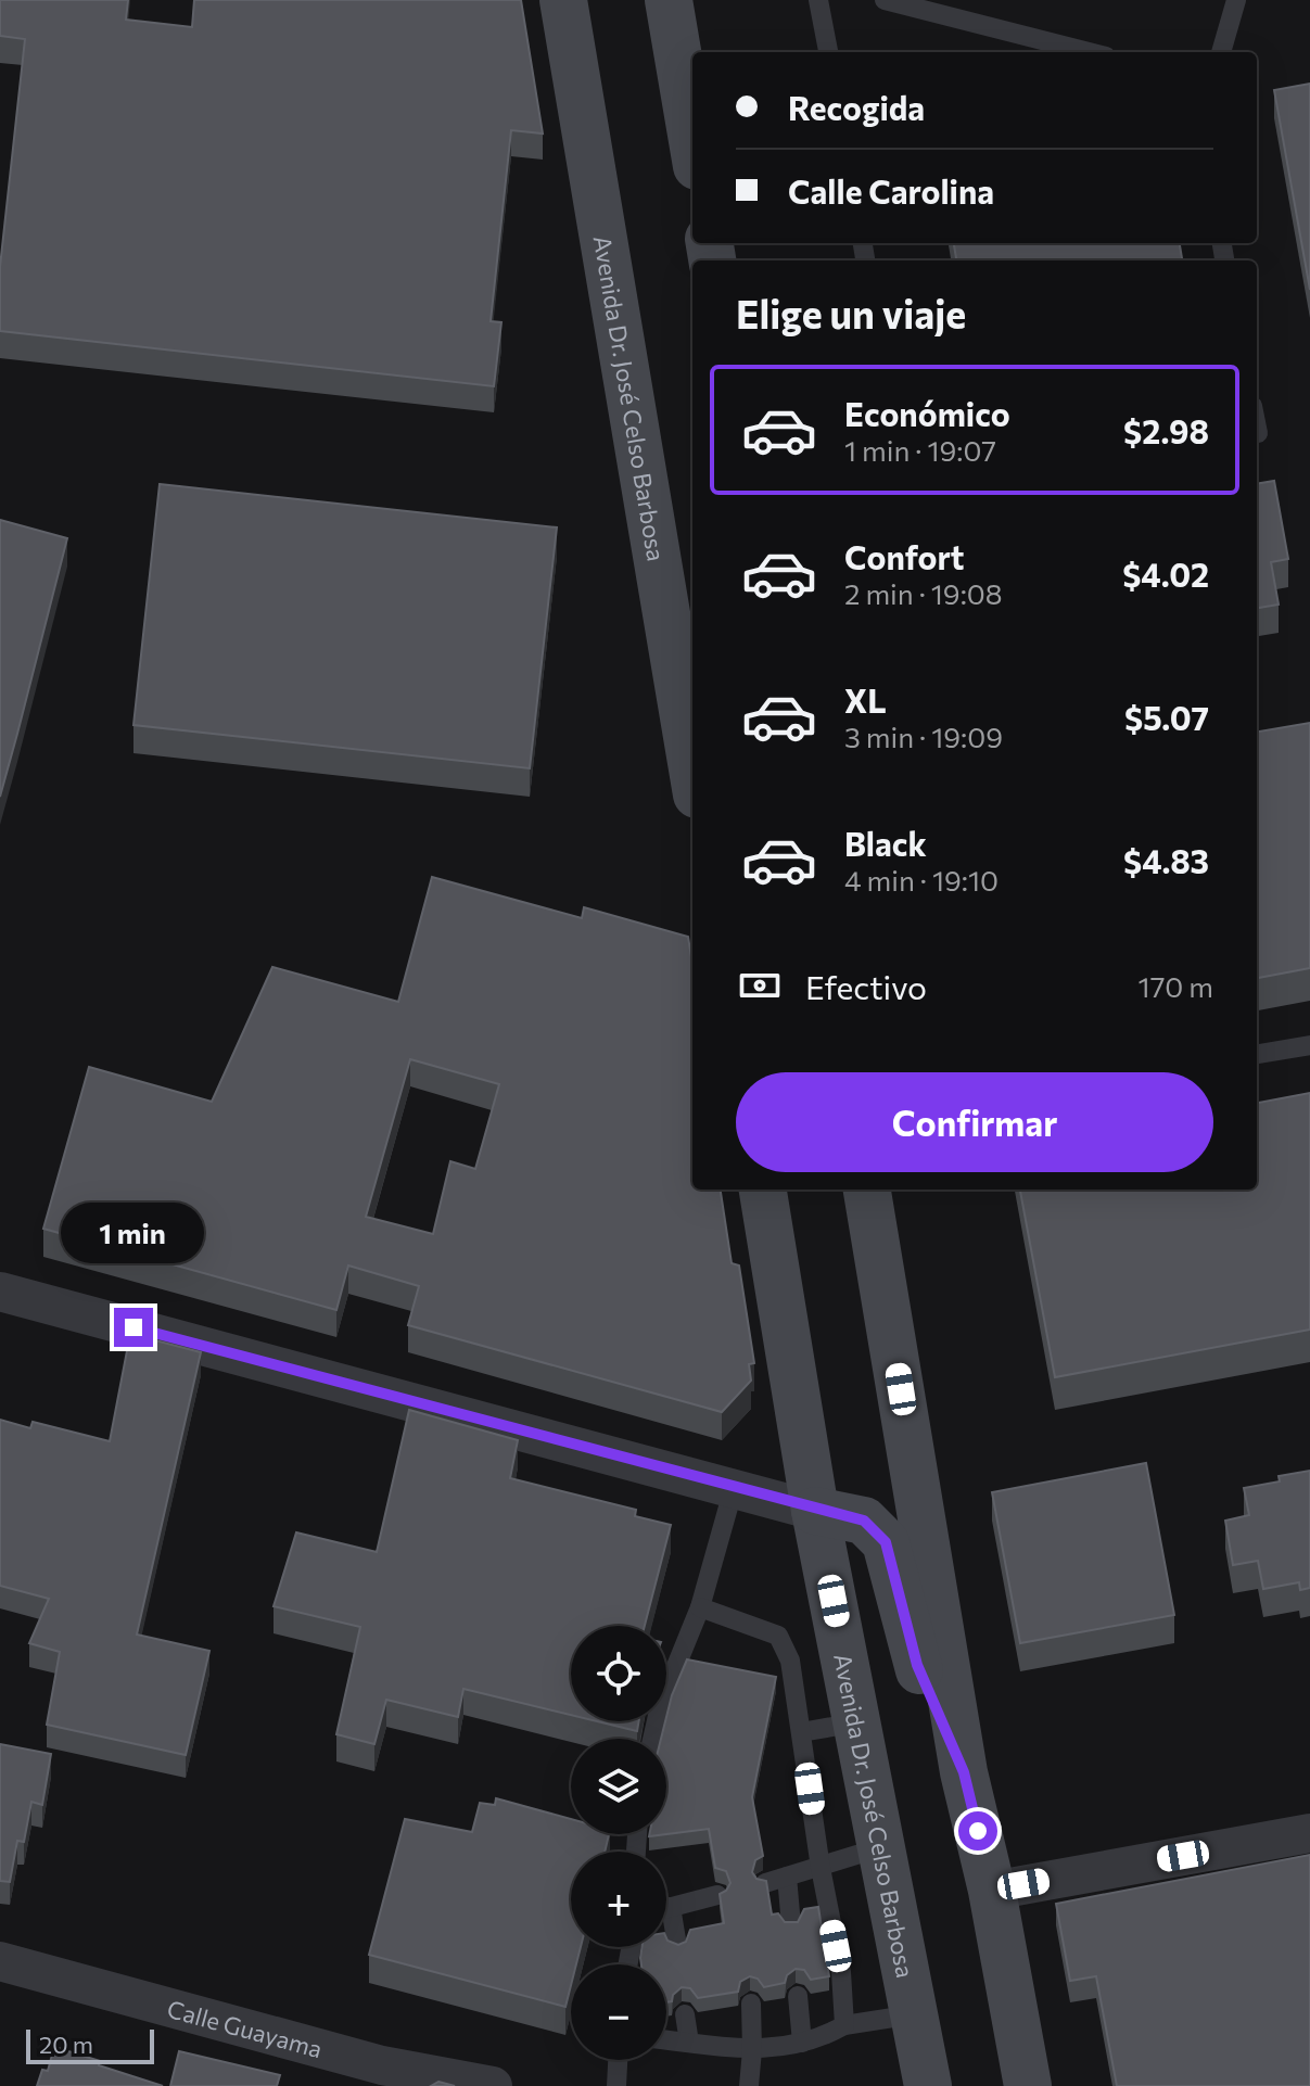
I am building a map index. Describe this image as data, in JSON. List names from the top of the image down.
{
  "streets": {
    "main road": ["Avenida Dr. José Celso Barbosa"],
    "street": ["Calle Guayama"]
  },
  "scale_bar": "20 m",
  "page": {
    "banner": ["Recogida", "Calle Carolina"],
    "heading": "Elige un viaje",
    "list": [
      {
        "name": "Económico",
        "note": "1 min · 19:07",
        "value": "$2.98"
      },
      {
        "name": "Confort",
        "note": "2 min · 19:08",
        "value": "$4.02"
      },
      {
        "name": "XL",
        "note": "3 min · 19:09",
        "value": "$5.07"
      },
      {
        "name": "Black",
        "note": "4 min · 19:10",
        "value": "$4.83"
      }
    ],
    "pay": ["Efectivo", "170 m"],
    "buttons": "Confirmar",
    "bubble": "1 min",
    "map_buttons": ["+", "−"],
    "scale": "20 m"
  }
}
